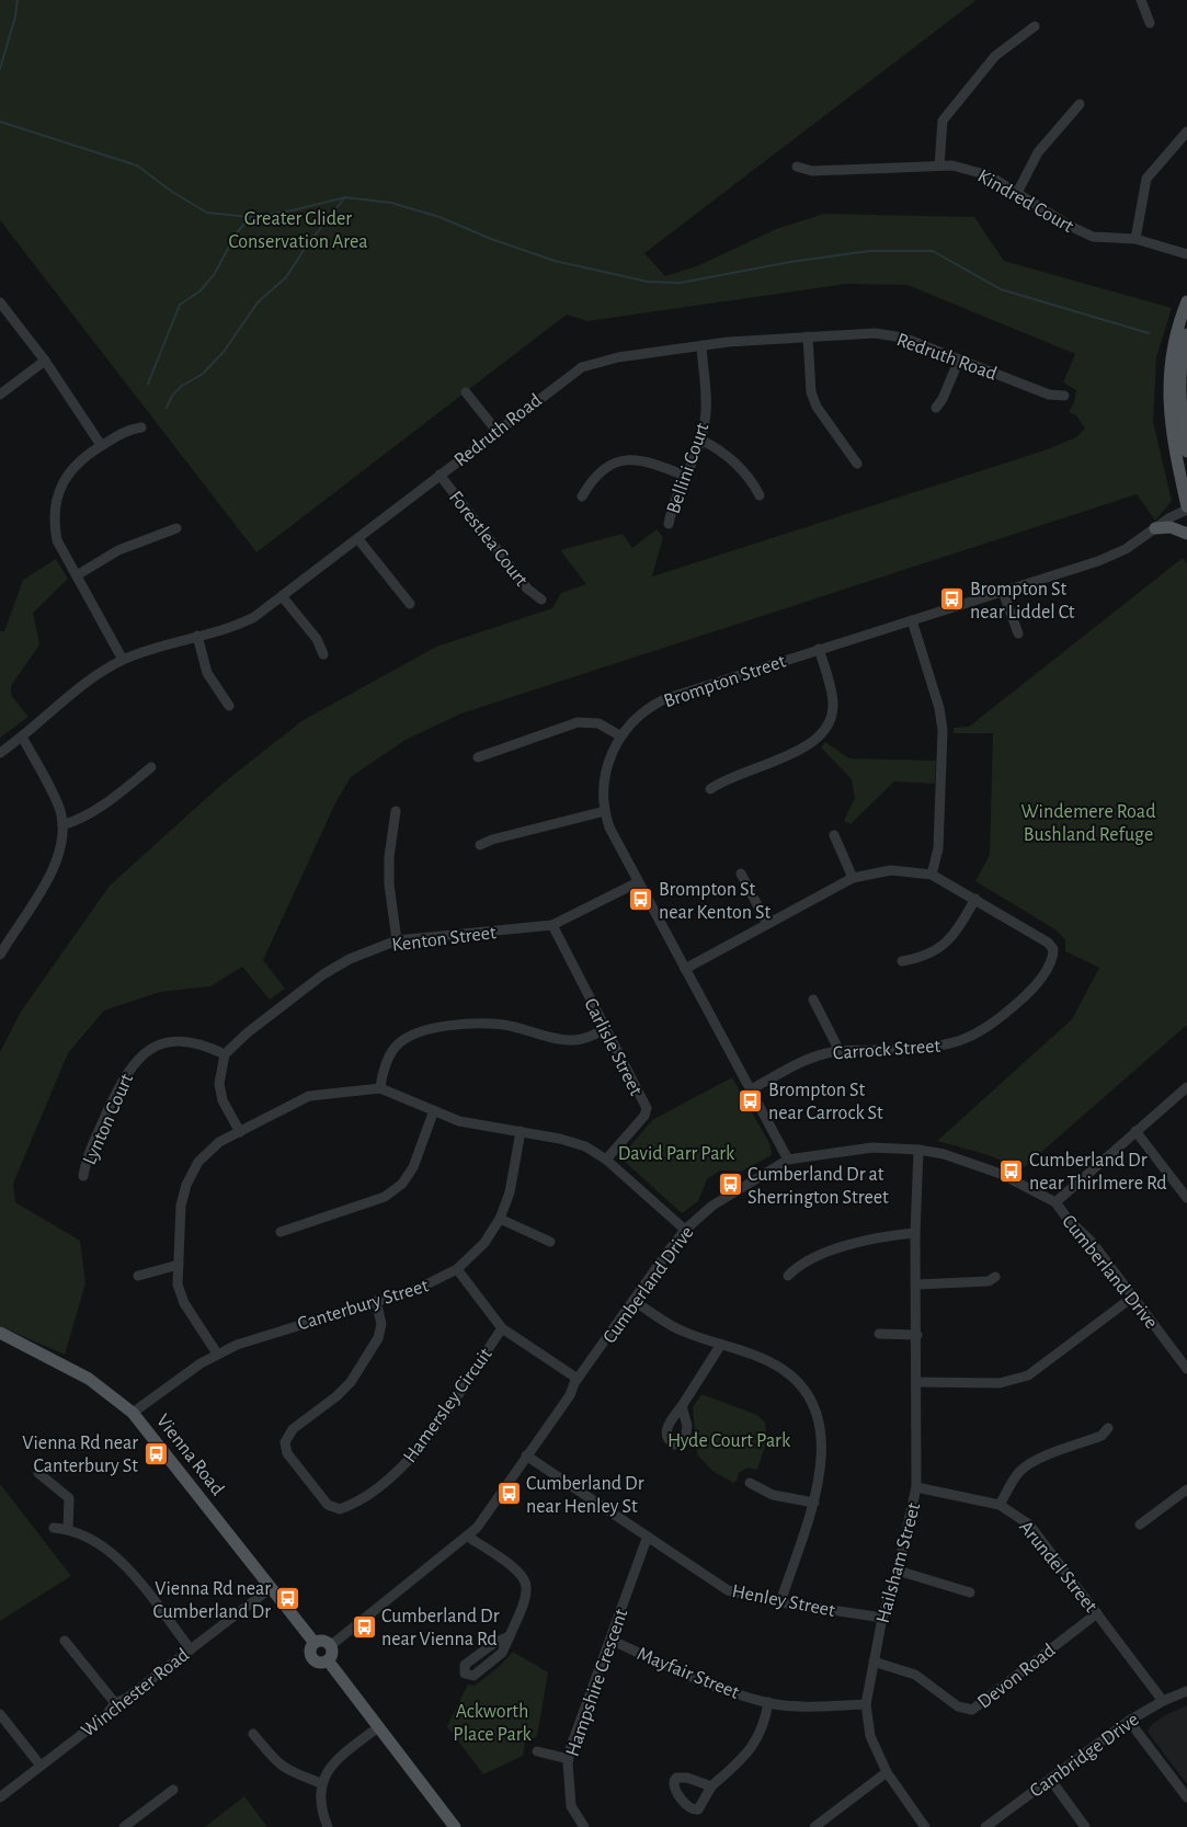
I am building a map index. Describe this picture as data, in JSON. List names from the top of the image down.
{
  "streets": {
    "main road": ["Vienna Road"],
    "street": [
      "Kindred Court",
      "Redruth Road",
      "Bellini Court",
      "Forestlea Court",
      "Brompton Street",
      "Kenton Street",
      "Carlisle Street",
      "Carrock Street",
      "Lynton Court",
      "Cumberland Drive",
      "Canterbury Street",
      "Hamersley Circuit",
      "Hailsham Street",
      "Arundel Street",
      "Henley Street",
      "Mayfair Street",
      "Devon Road",
      "Hampshire Crescent",
      "Winchester Road",
      "Cambridge Drive"
    ]
  },
  "crossings": [
    ["Redruth Road", "Bellini Court"],
    ["Redruth Road", "Forestlea Court"],
    ["Brompton Street", "Kenton Street"],
    ["Brompton Street", "Carrock Street"],
    ["Brompton Street", "Cumberland Drive"],
    ["Kenton Street", "Carlisle Street"],
    ["Kenton Street", "Lynton Court"],
    ["Cumberland Drive", "Vienna Road"],
    ["Cumberland Drive", "Hailsham Street"],
    ["Cumberland Drive", "Henley Street"],
    ["Canterbury Street", "Hamersley Circuit"],
    ["Canterbury Street", "Vienna Road"],
    ["Vienna Road", "Winchester Road"],
    ["Hailsham Street", "Arundel Street"],
    ["Hailsham Street", "Henley Street"],
    ["Hailsham Street", "Mayfair Street"],
    ["Hailsham Street", "Devon Road"],
    ["Arundel Street", "Devon Road"],
    ["Arundel Street", "Cambridge Drive"],
    ["Henley Street", "Hampshire Crescent"],
    ["Mayfair Street", "Hampshire Crescent"]
  ],
  "parks": [
    "Greater Glider Conservation Area",
    "Windemere Road Bushland Refuge",
    "David Parr Park",
    "Hyde Court Park",
    "Ackworth Place Park"
  ],
  "places": {
    "bus stop": [
      "Brompton St near Liddel Ct",
      "Brompton St near Kenton St",
      "Brompton St near Carrock St",
      "Cumberland Dr near Thirlmere Rd",
      "Cumberland Dr at Sherrington Street",
      "Vienna Rd near Canterbury St",
      "Cumberland Dr near Henley St",
      "Vienna Rd near Cumberland Dr",
      "Cumberland Dr near Vienna Rd"
    ]
  }
}
